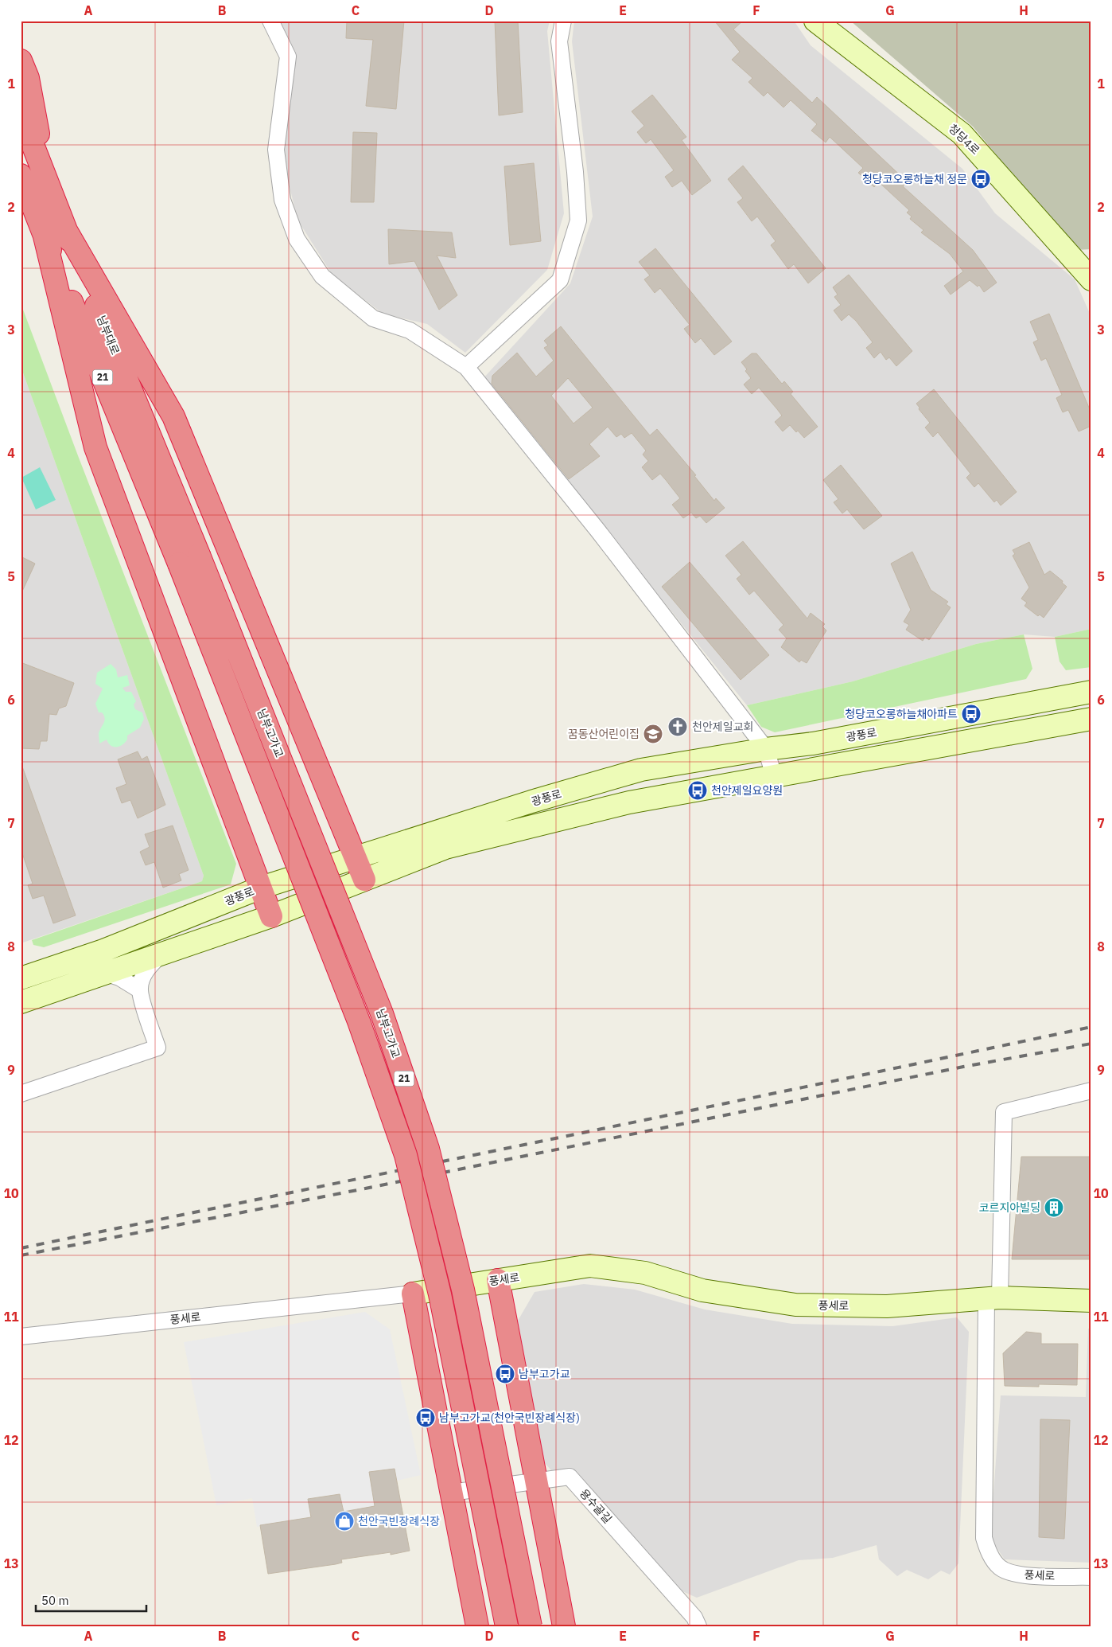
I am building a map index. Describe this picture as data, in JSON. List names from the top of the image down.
{
  "streets": {
    "highway": ["남부대로", "21", "남부고가교"],
    "main road": ["청당4로", "광풍로", "풍세로"],
    "street": ["용수골길"]
  },
  "crossings": [
    ["남부대로", "남부고가교"]
  ],
  "places": {
    "bus stop": [
      "청당코오롱하늘채 정문",
      "청당코오롱하늘채아파트",
      "천안제일요양원",
      "남부고가교",
      "남부고가교(천안국빈장례식장)"
    ],
    "church": ["천안제일교회"],
    "school or university": ["꿈동산어린이집"],
    "building": ["코르지아빌딩"],
    "shop": ["천안국빈장례식장"]
  },
  "scale_bar": "50 m",
  "grid": {
    "columns": [
      "A",
      "B",
      "C",
      "D",
      "E",
      "F",
      "G",
      "H"
    ],
    "rows": [
      "1",
      "2",
      "3",
      "4",
      "5",
      "6",
      "7",
      "8",
      "9",
      "10",
      "11",
      "12",
      "13"
    ]
  }
}
